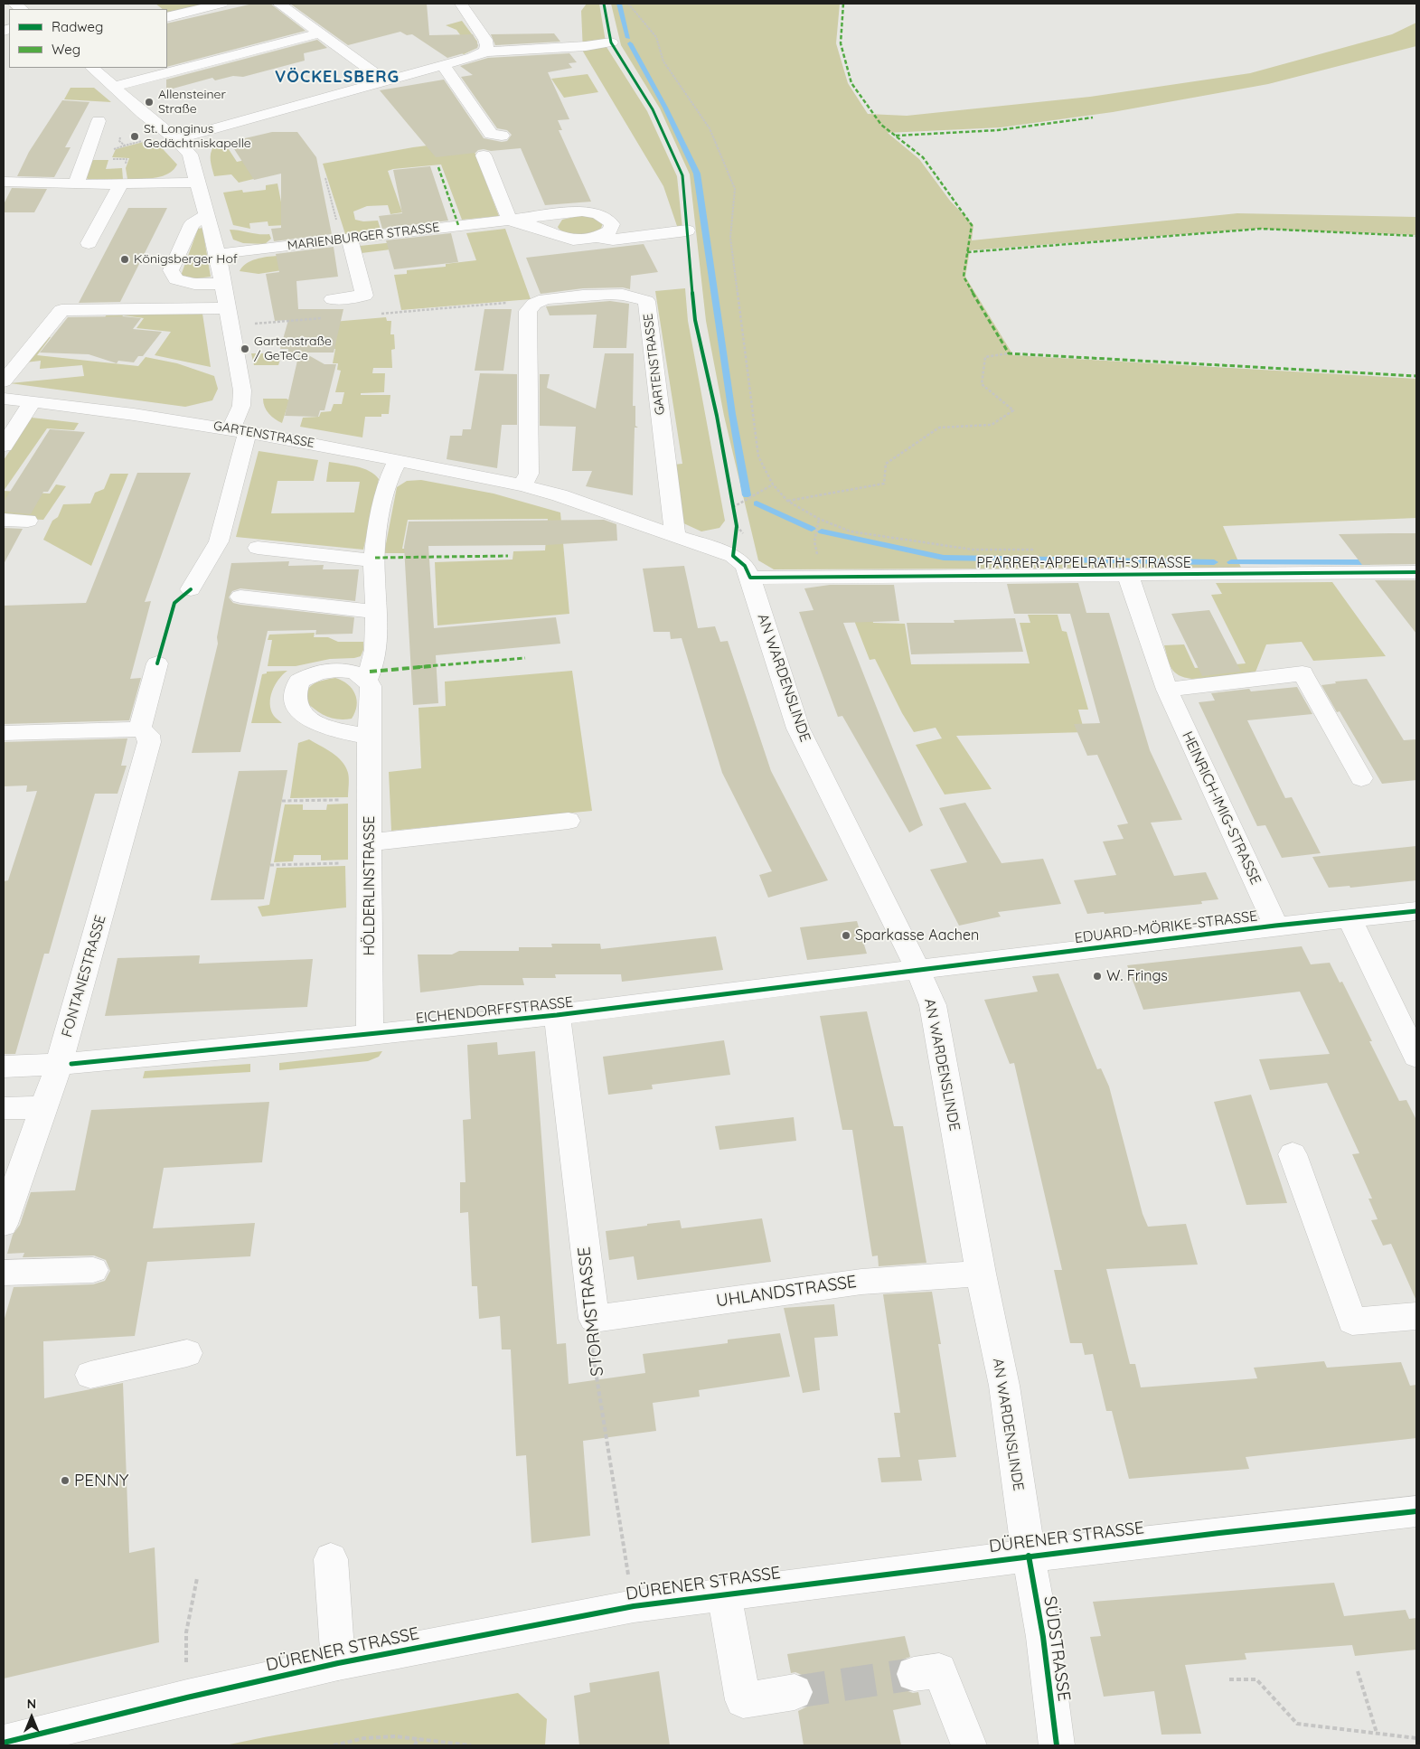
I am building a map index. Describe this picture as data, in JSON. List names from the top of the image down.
{
  "streets": {
    "street": [
      "MARIENBURGER STRASSE",
      "GARTENSTRASSE",
      "PFARRER-APPELRATH-STRASSE",
      "AN WARDENSLINDE",
      "HEINRICH-IMIG-STRASSE",
      "HÖLDERLINSTRASSE",
      "EDUARD-MÖRIKE-STRASSE",
      "FONTANESTRASSE",
      "EICHENDORFFSTRASSE",
      "UHLANDSTRASSE",
      "STORMSTRASSE",
      "DÜRENER STRASSE",
      "SÜDSTRASSE"
    ]
  },
  "crossings": [
    ["GARTENSTRASSE", "AN WARDENSLINDE"],
    ["GARTENSTRASSE", "HÖLDERLINSTRASSE"],
    ["PFARRER-APPELRATH-STRASSE", "AN WARDENSLINDE"],
    ["PFARRER-APPELRATH-STRASSE", "HEINRICH-IMIG-STRASSE"],
    ["AN WARDENSLINDE", "EDUARD-MÖRIKE-STRASSE"],
    ["AN WARDENSLINDE", "EICHENDORFFSTRASSE"],
    ["AN WARDENSLINDE", "UHLANDSTRASSE"],
    ["AN WARDENSLINDE", "DÜRENER STRASSE"],
    ["AN WARDENSLINDE", "SÜDSTRASSE"],
    ["HEINRICH-IMIG-STRASSE", "EDUARD-MÖRIKE-STRASSE"],
    ["HÖLDERLINSTRASSE", "EICHENDORFFSTRASSE"],
    ["EDUARD-MÖRIKE-STRASSE", "EICHENDORFFSTRASSE"],
    ["FONTANESTRASSE", "EICHENDORFFSTRASSE"],
    ["EICHENDORFFSTRASSE", "STORMSTRASSE"],
    ["UHLANDSTRASSE", "STORMSTRASSE"],
    ["STORMSTRASSE", "DÜRENER STRASSE"],
    ["DÜRENER STRASSE", "SÜDSTRASSE"]
  ],
  "districts": ["VÖCKELSBERG"],
  "places": [
    "Allensteiner Straße",
    "St. Longinus Gedächtniskapelle",
    "Königsberger Hof",
    "Gartenstraße / GeTeCe",
    "Sparkasse Aachen",
    "W. Frings",
    "PENNY"
  ],
  "legend": ["Radweg", "Weg"],
  "north": "top"
}
